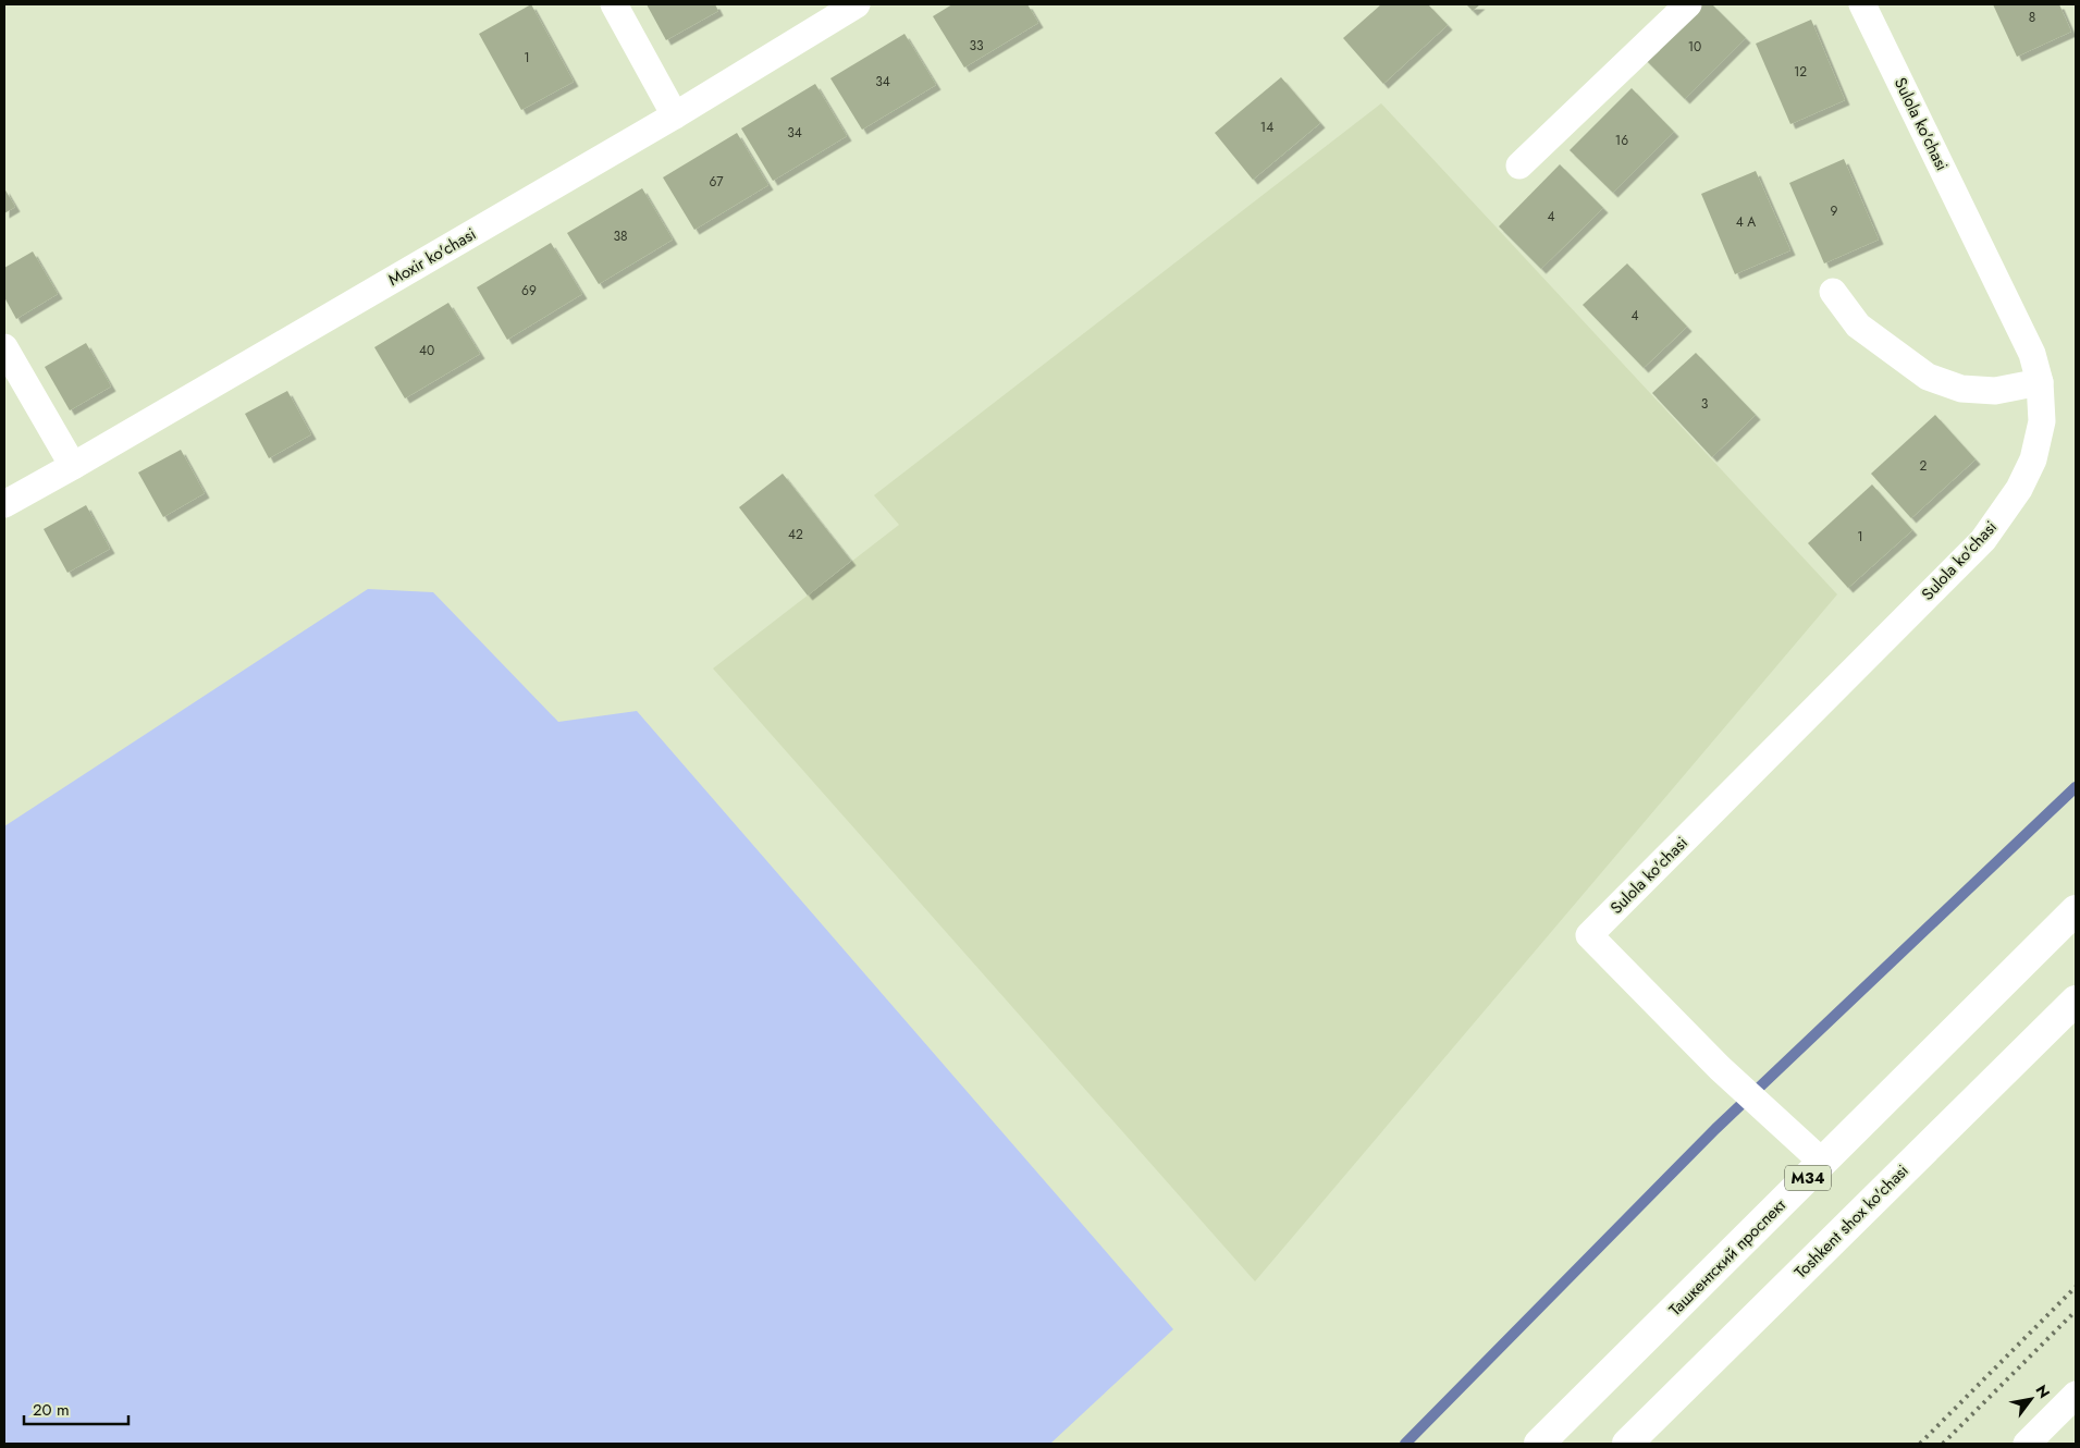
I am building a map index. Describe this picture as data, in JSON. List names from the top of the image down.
{
  "streets": {
    "highway": ["M34", "Toshkent shox ko'chasi", "Ташкентский проспект"],
    "street": ["Sulola ko'chasi", "Moxir ko'chasi"]
  },
  "crossings": [
    ["Sulola ko'chasi", "Ташкентский проспект"]
  ],
  "house_numbers": [
    "8",
    "33",
    "10",
    "1",
    "12",
    "34",
    "14",
    "34",
    "16",
    "67",
    "9",
    "4",
    "4 А",
    "38",
    "69",
    "4",
    "40",
    "3",
    "2",
    "42",
    "1"
  ],
  "scale_bar": "20 m",
  "north": "top right"
}
